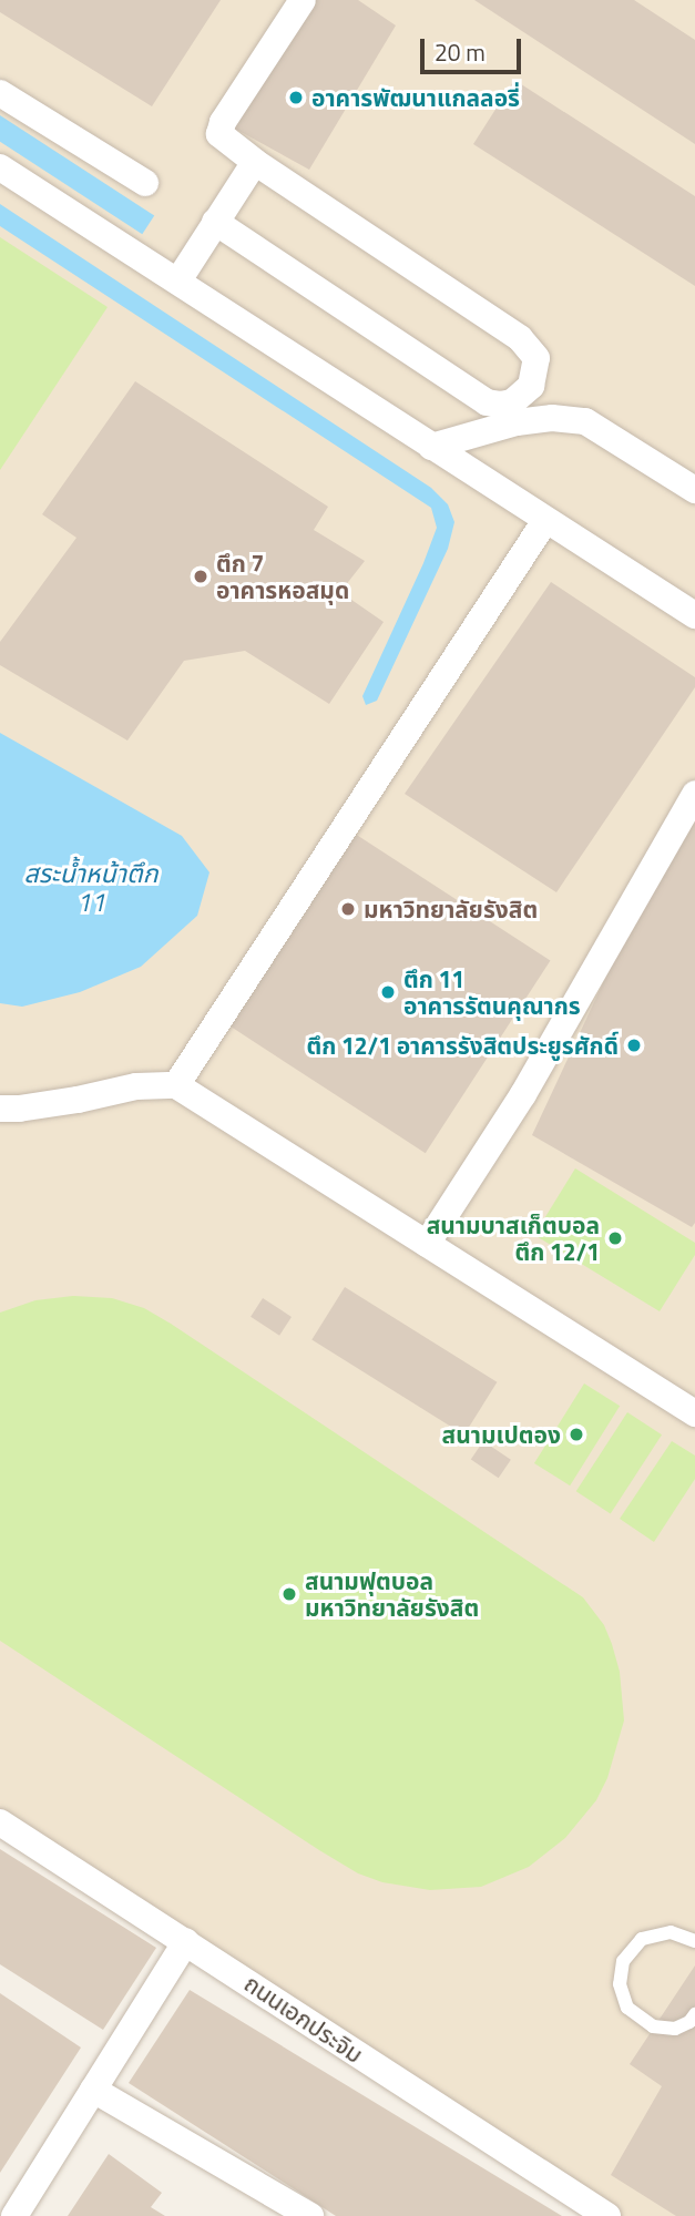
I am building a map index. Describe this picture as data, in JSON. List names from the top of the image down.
{
  "streets": {
    "street": ["ถนนเอกประจิม"]
  },
  "water": ["สระน้ำหน้าตึก 11"],
  "places": [
    "อาคารพัฒนาแกลลอรี่",
    "ตึก 7 อาคารหอสมุด",
    "มหาวิทยาลัยรังสิต",
    "ตึก 11 อาคารรัตนคุณากร",
    "ตึก 12/1 อาคารรังสิตประยูรศักดิ์",
    "สนามบาสเก็ตบอล ตึก 12/1",
    "สนามเปตอง",
    "สนามฟุตบอล มหาวิทยาลัยรังสิต"
  ],
  "scale_bar": "20 m"
}
